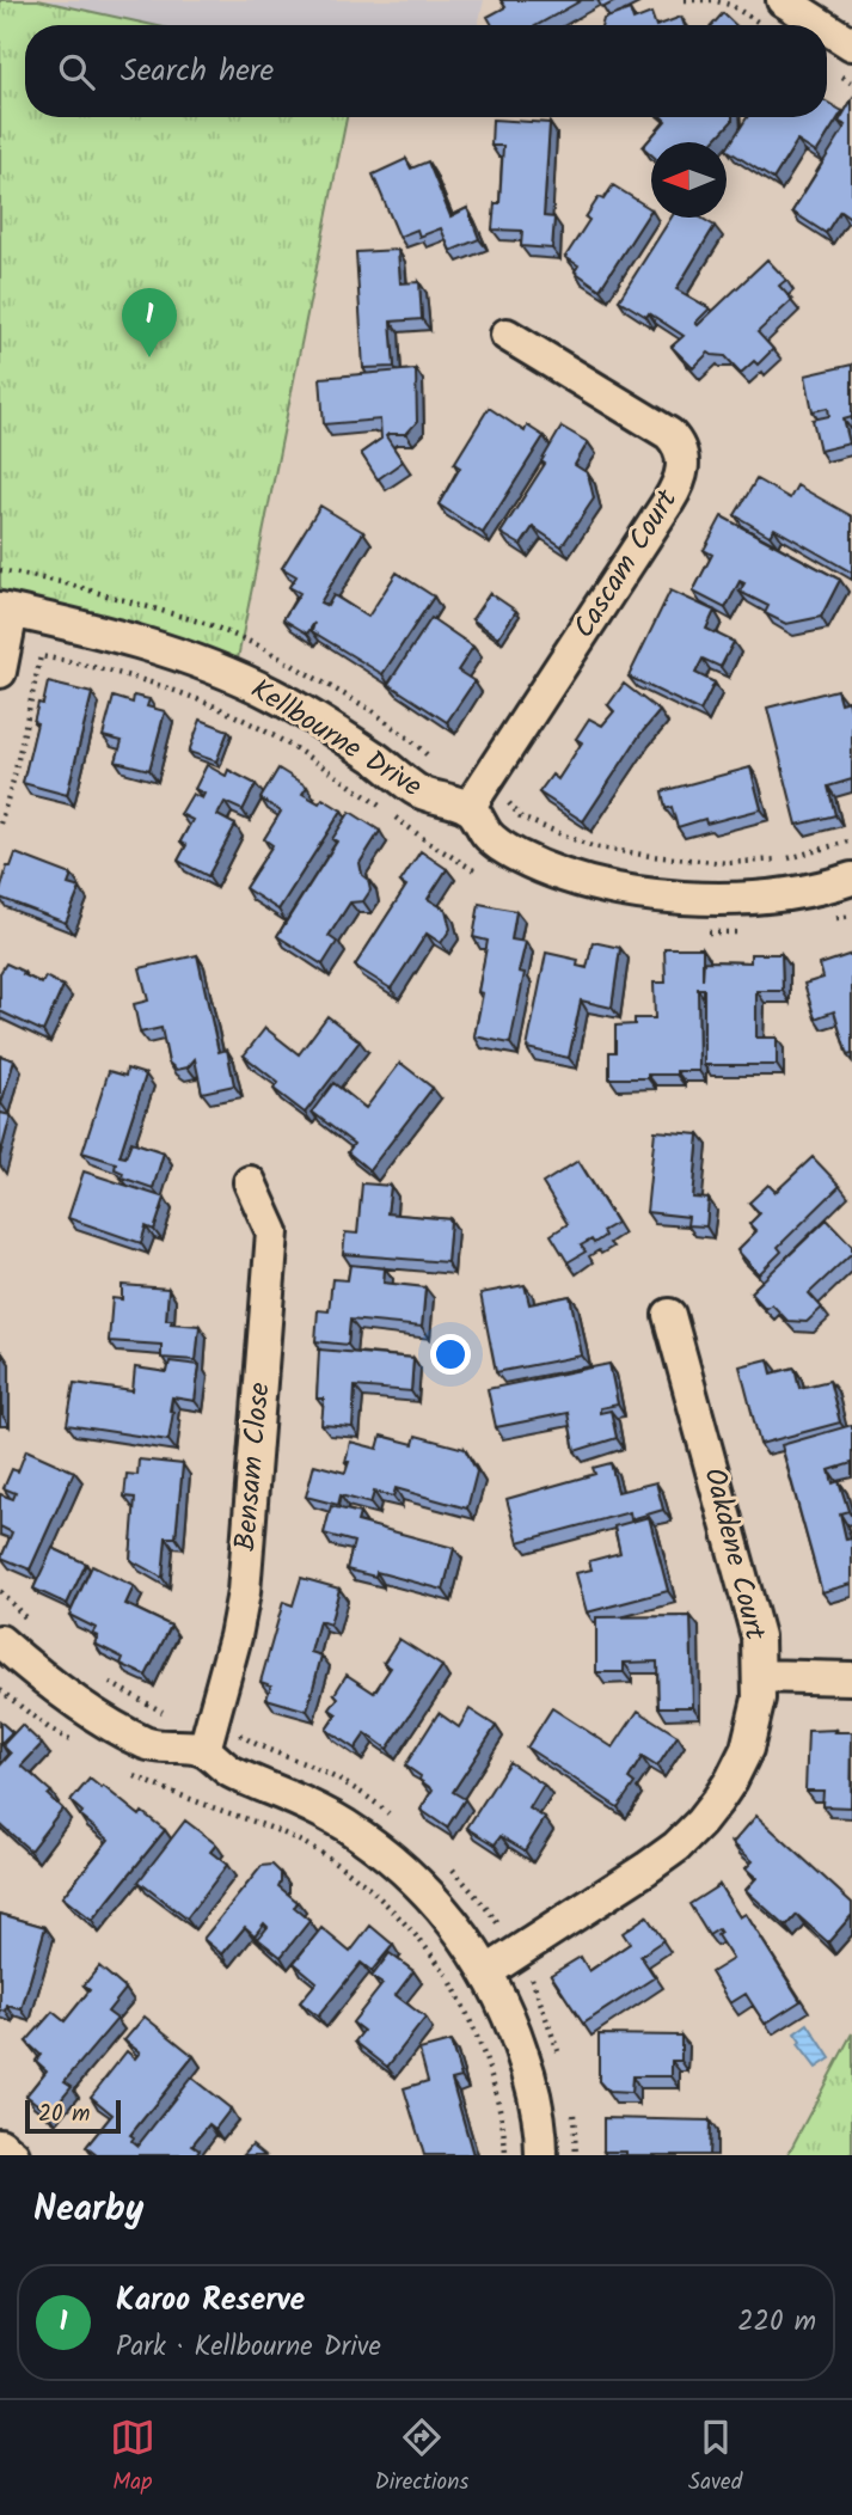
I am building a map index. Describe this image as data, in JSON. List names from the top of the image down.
{
  "streets": {
    "street": [
      "Cascam Court",
      "Kellbourne Drive",
      "Bensam Close",
      "Oakdene Court"
    ]
  },
  "crossings": [
    ["Cascam Court", "Kellbourne Drive"]
  ],
  "scale_bar": "20 m",
  "north": "left",
  "page": {
    "search": "Search here",
    "pins": "1",
    "scale": "20 m",
    "heading": "Nearby",
    "list": [
      {
        "mark": "1",
        "name": "Karoo Reserve",
        "note": "Park · Kellbourne Drive",
        "value": "220 m"
      }
    ],
    "nav": ["Map", "Directions", "Saved"]
  }
}
